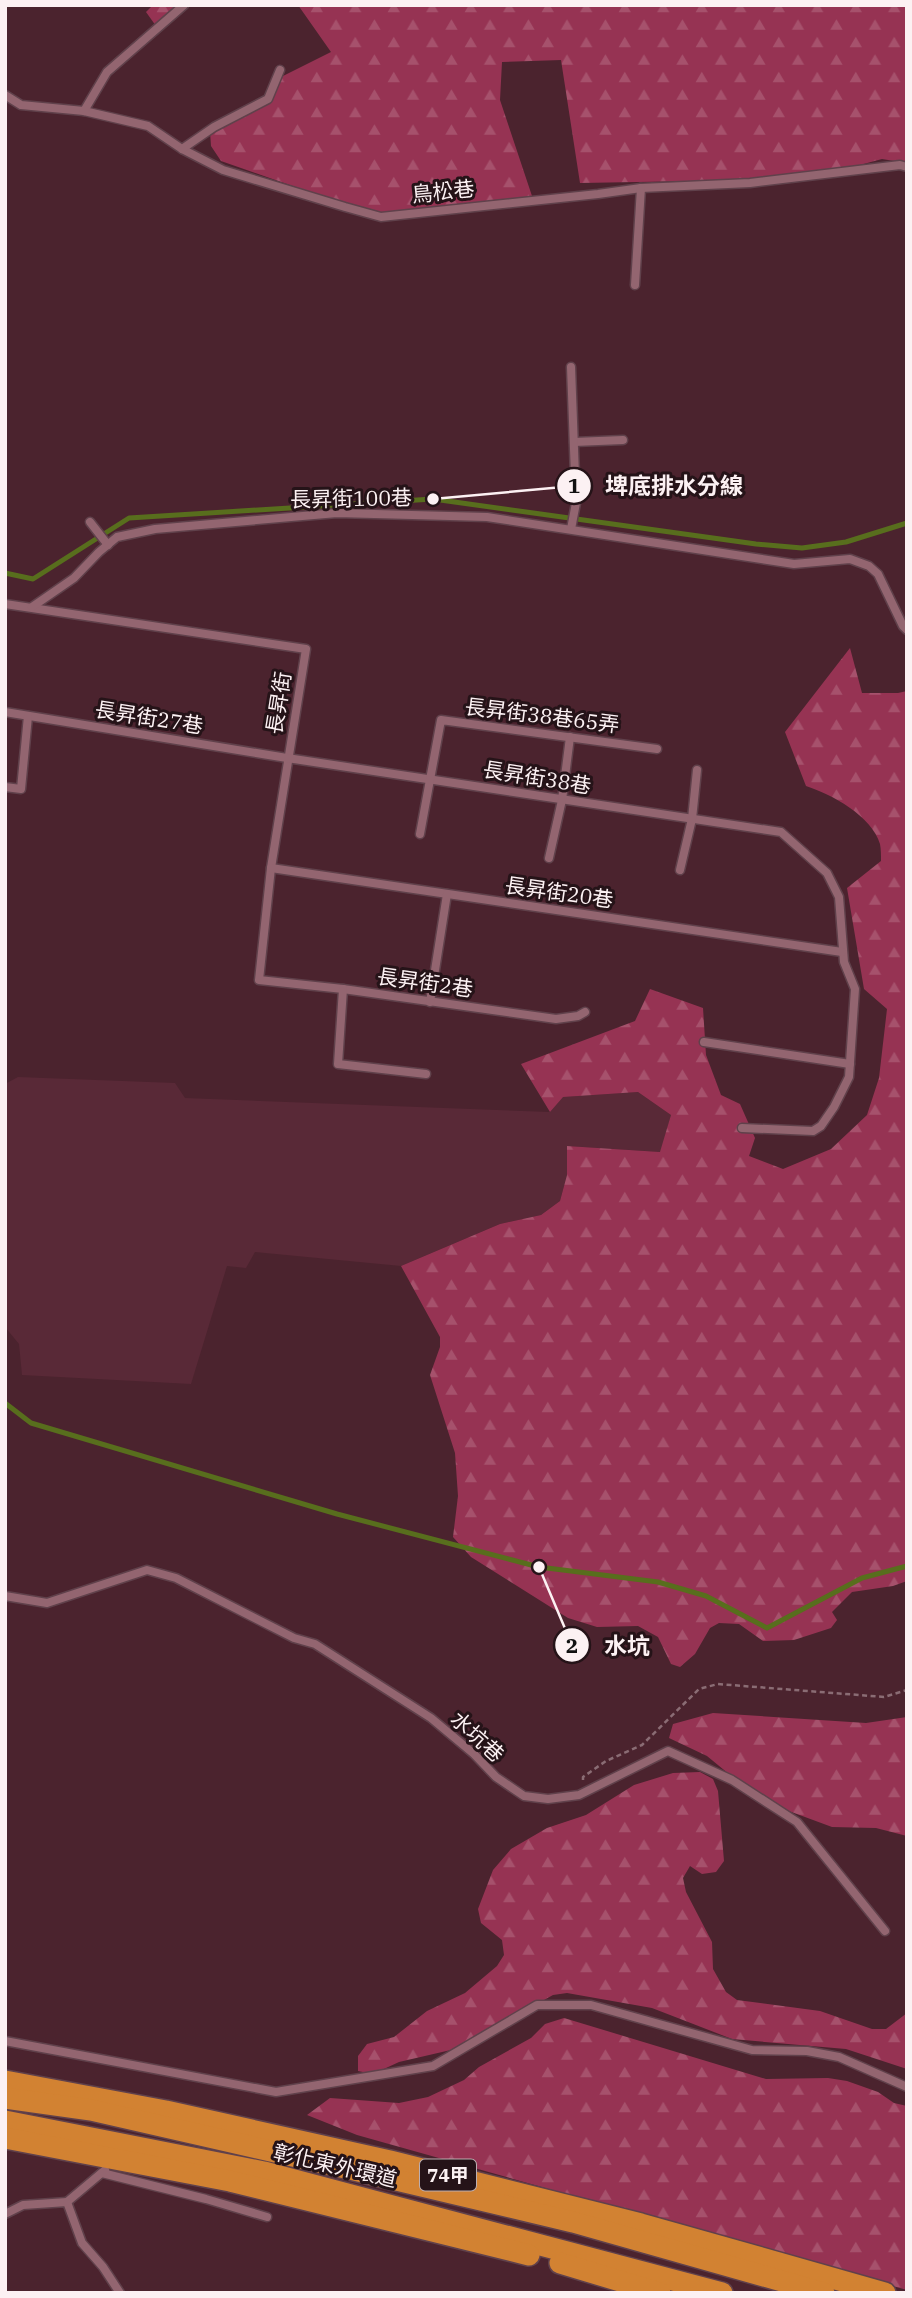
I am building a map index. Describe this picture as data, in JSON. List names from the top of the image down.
{
  "streets": {
    "main road": ["彰化東外環道", "74甲"],
    "lane": [
      "鳥松巷",
      "長昇街100巷",
      "長昇街",
      "長昇街38巷65弄",
      "長昇街27巷",
      "長昇街38巷",
      "長昇街20巷",
      "長昇街2巷",
      "水坑巷"
    ]
  },
  "crossings": [
    ["長昇街100巷", "長昇街"],
    ["長昇街", "長昇街27巷"],
    ["長昇街", "長昇街38巷"],
    ["長昇街", "長昇街20巷"],
    ["長昇街", "長昇街2巷"],
    ["長昇街38巷65弄", "長昇街38巷"],
    ["長昇街27巷", "長昇街38巷"],
    ["長昇街38巷", "長昇街20巷"]
  ],
  "places": ["埤底排水分線", "水坑"]
}
